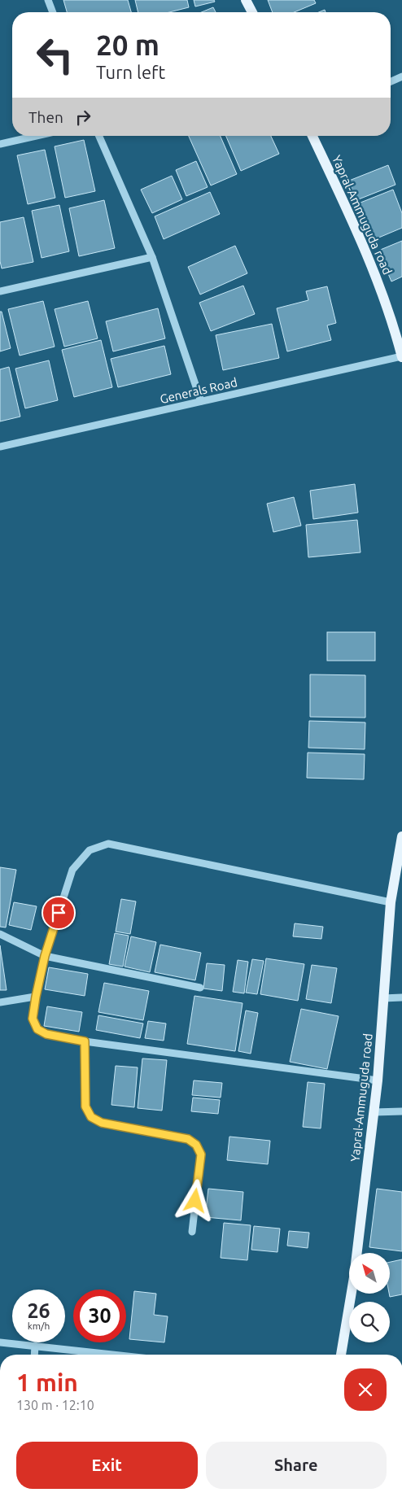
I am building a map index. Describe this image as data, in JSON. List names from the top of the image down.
{
  "streets": {
    "main road": ["Yapral-Ammuguda road"],
    "street": ["Generals Road"]
  },
  "crossings": [
    ["Yapral-Ammuguda road", "Generals Road"]
  ],
  "north": "top left",
  "page": {
    "turn": ["20 m", "Turn left"],
    "then": "Then",
    "speed": "26 km/h",
    "limit": "30",
    "heading": ["1 min", "130 m · 12:10"],
    "buttons": ["Exit", "Share"]
  }
}
